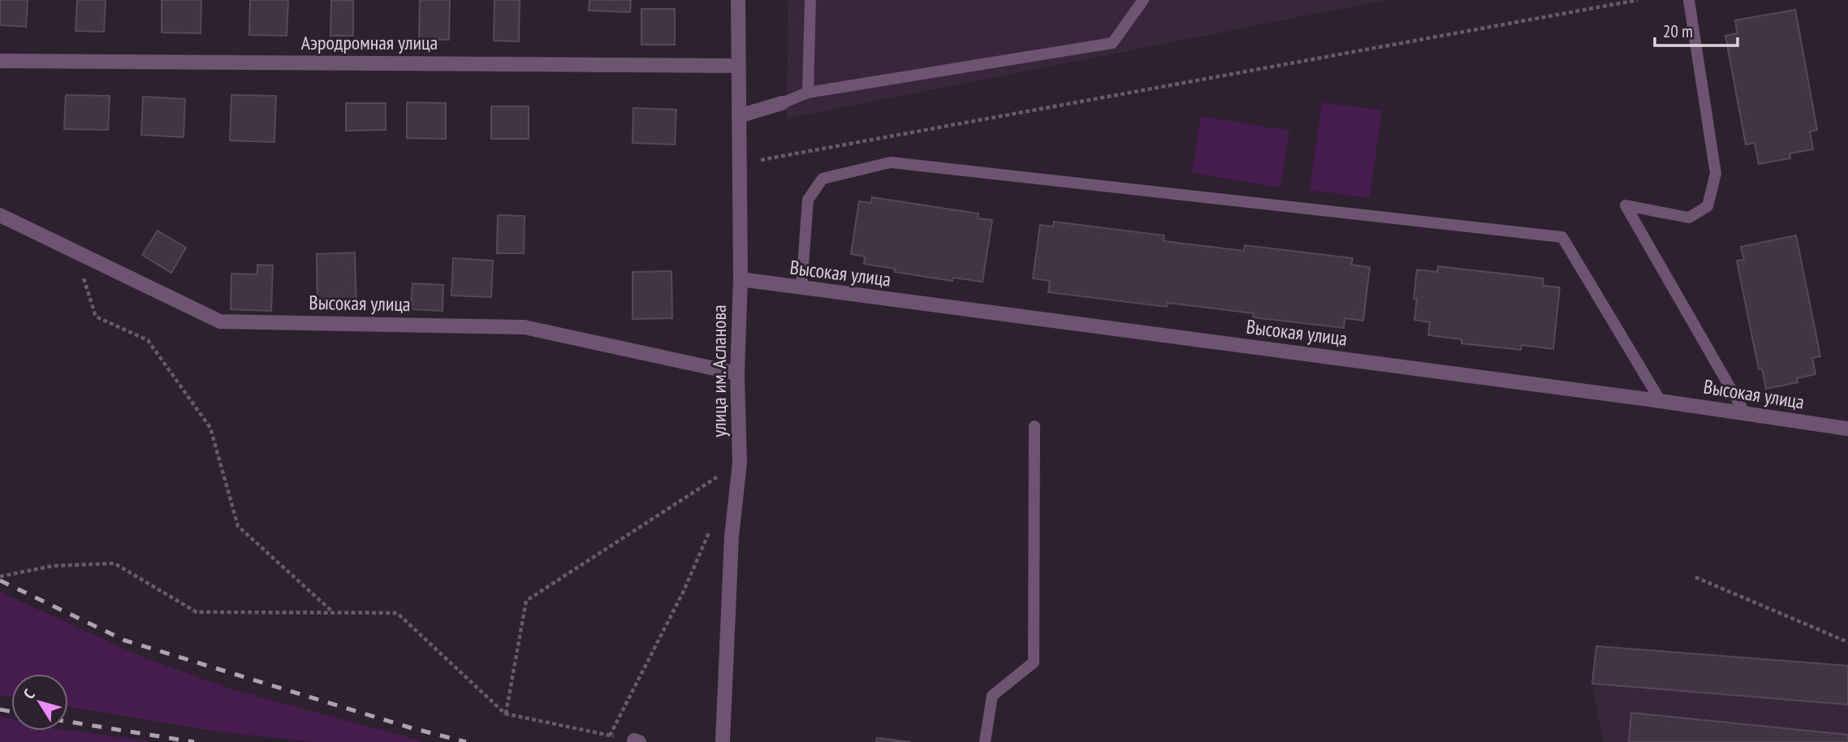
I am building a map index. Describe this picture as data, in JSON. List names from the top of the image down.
{
  "streets": {
    "street": ["Аэродромная улица", "Высокая улица", "улица им. Асланова"]
  },
  "crossings": [
    ["Аэродромная улица", "улица им. Асланова"],
    ["Высокая улица", "улица им. Асланова"]
  ],
  "scale_bar": "20 m",
  "north": "top left"
}
